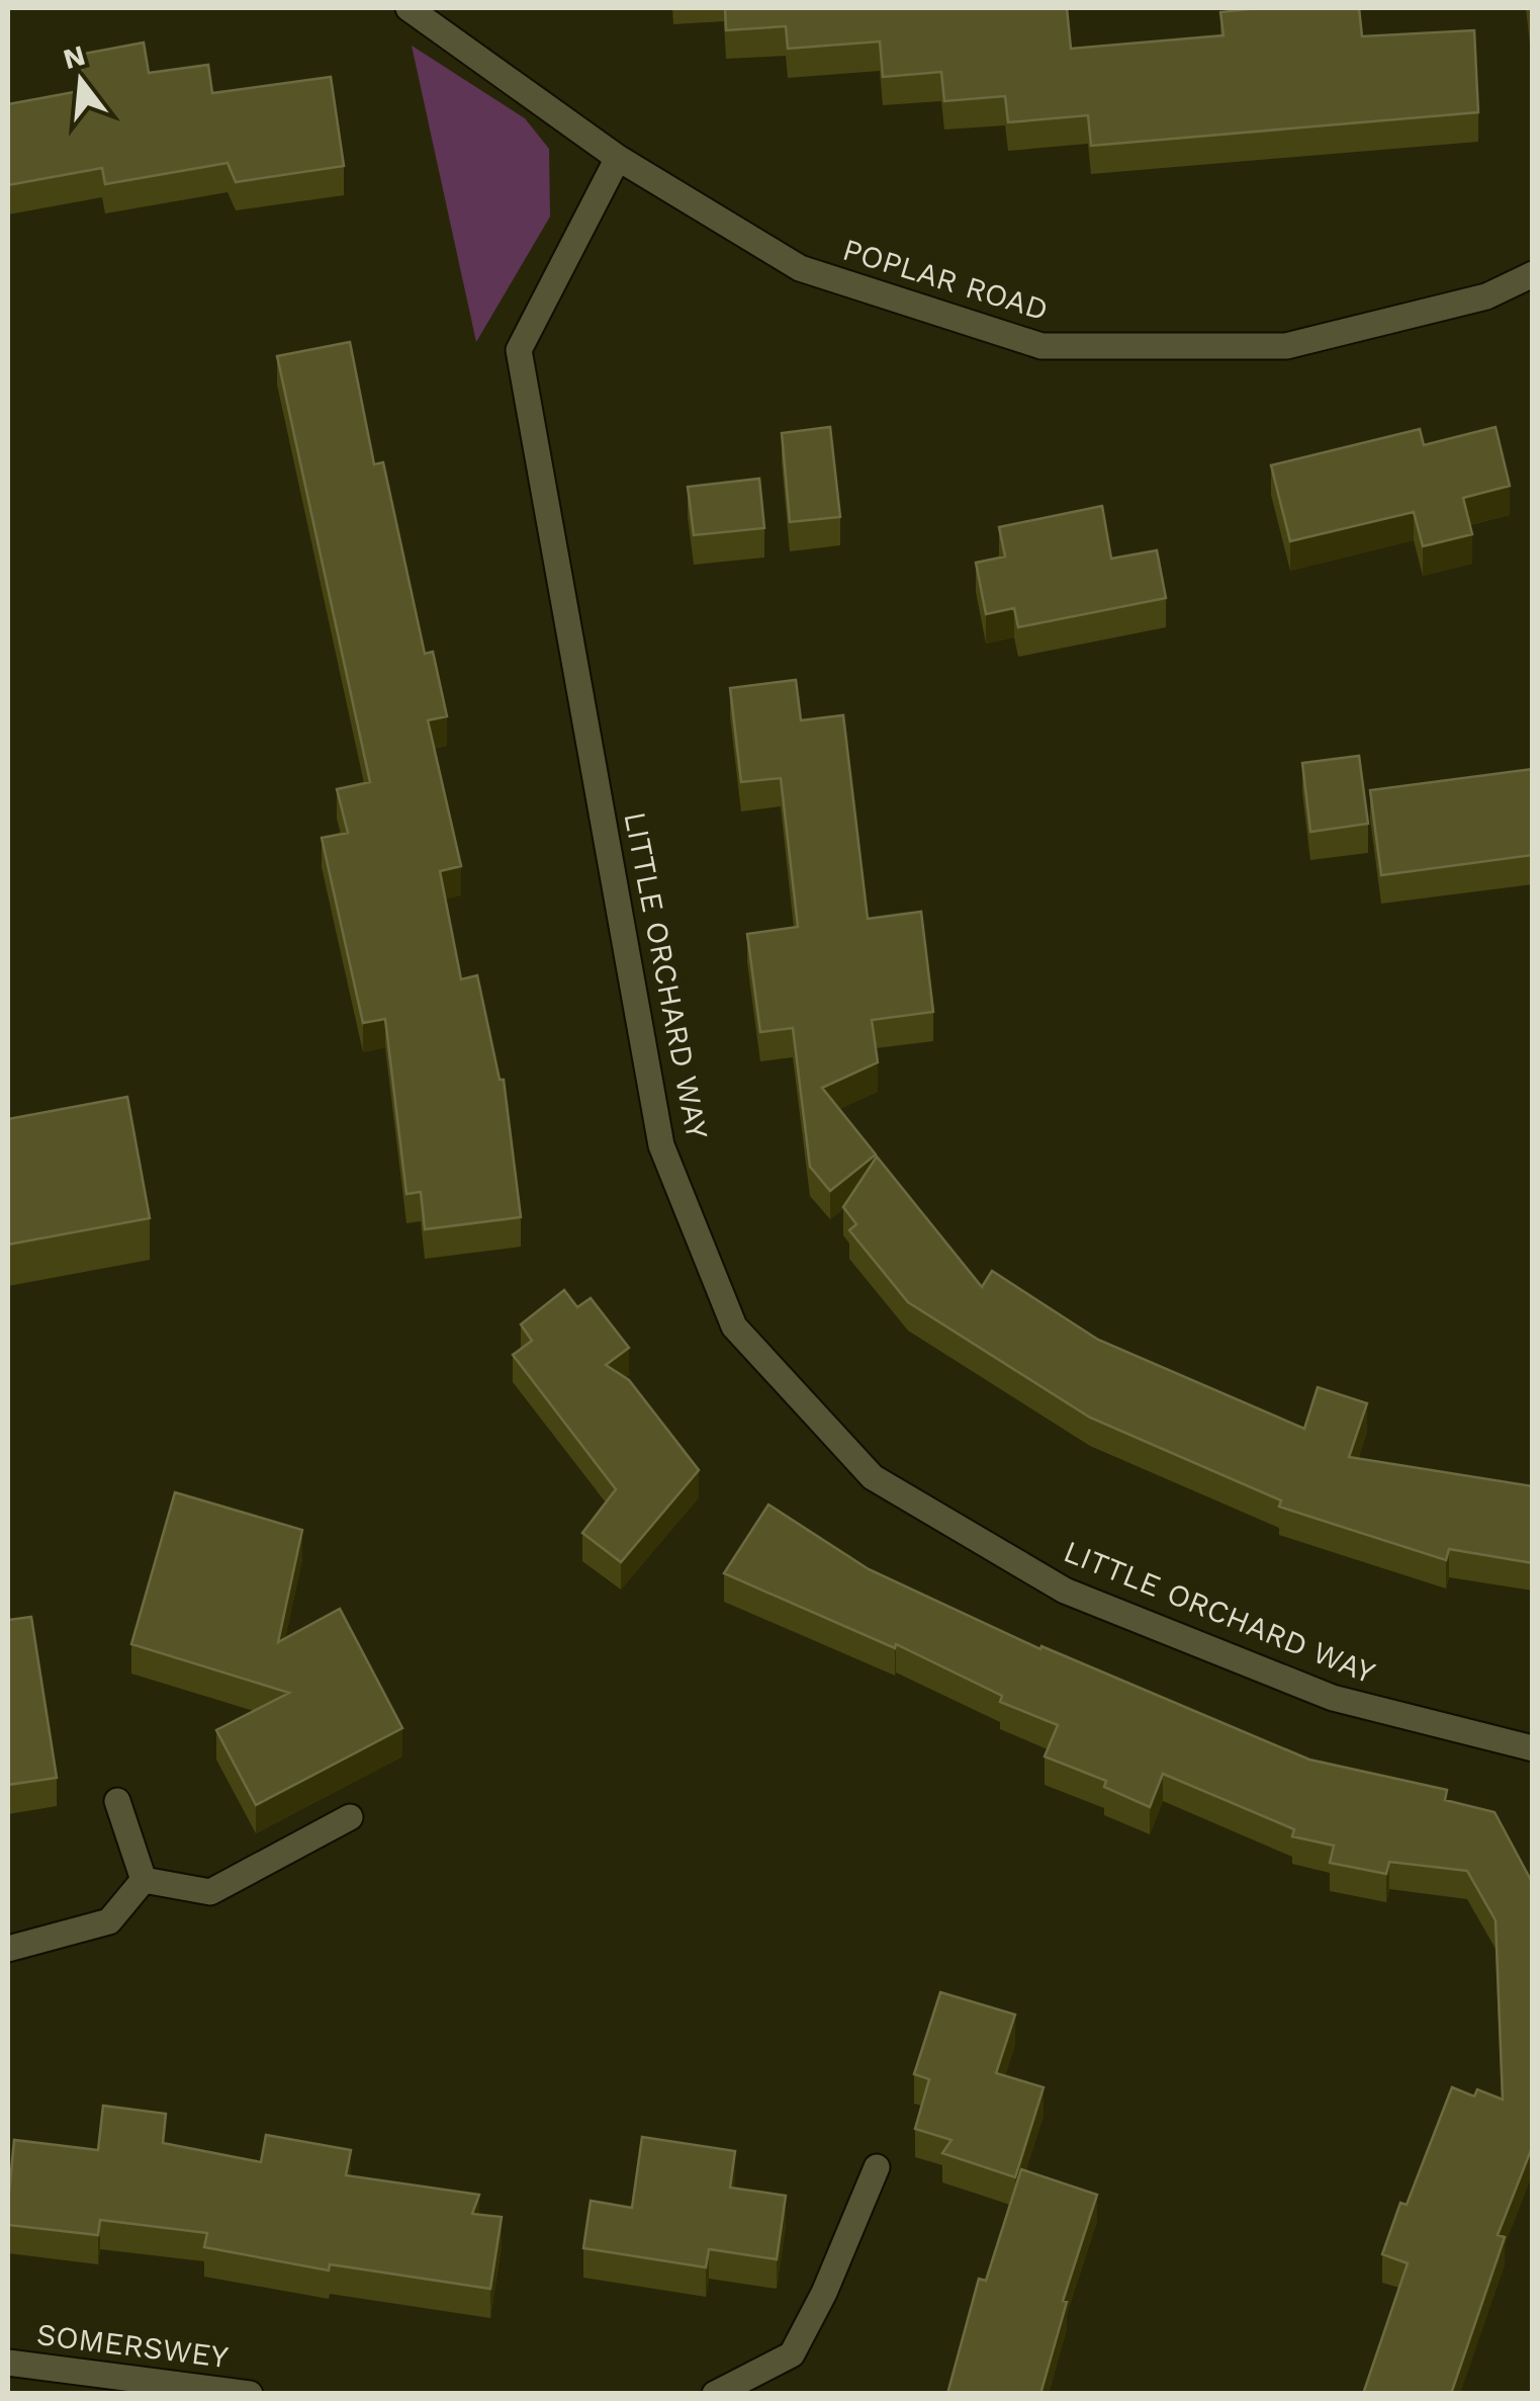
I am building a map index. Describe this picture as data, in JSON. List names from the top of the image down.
{
  "streets": {
    "street": ["POPLAR ROAD", "LITTLE ORCHARD WAY", "SOMERSWEY"]
  },
  "crossings": [
    ["POPLAR ROAD", "LITTLE ORCHARD WAY"]
  ],
  "north": "top"
}
